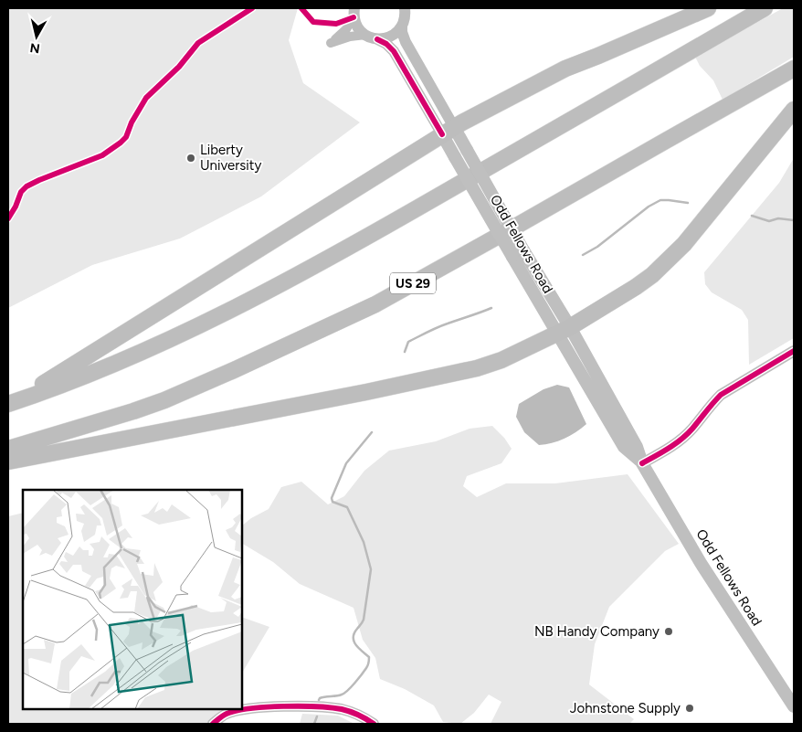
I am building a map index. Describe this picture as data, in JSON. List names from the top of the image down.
{
  "streets": {
    "highway": ["US 29"],
    "main road": ["Odd Fellows Road"]
  },
  "places": ["Liberty University", "NB Handy Company", "Johnstone Supply"],
  "north": "bottom"
}
